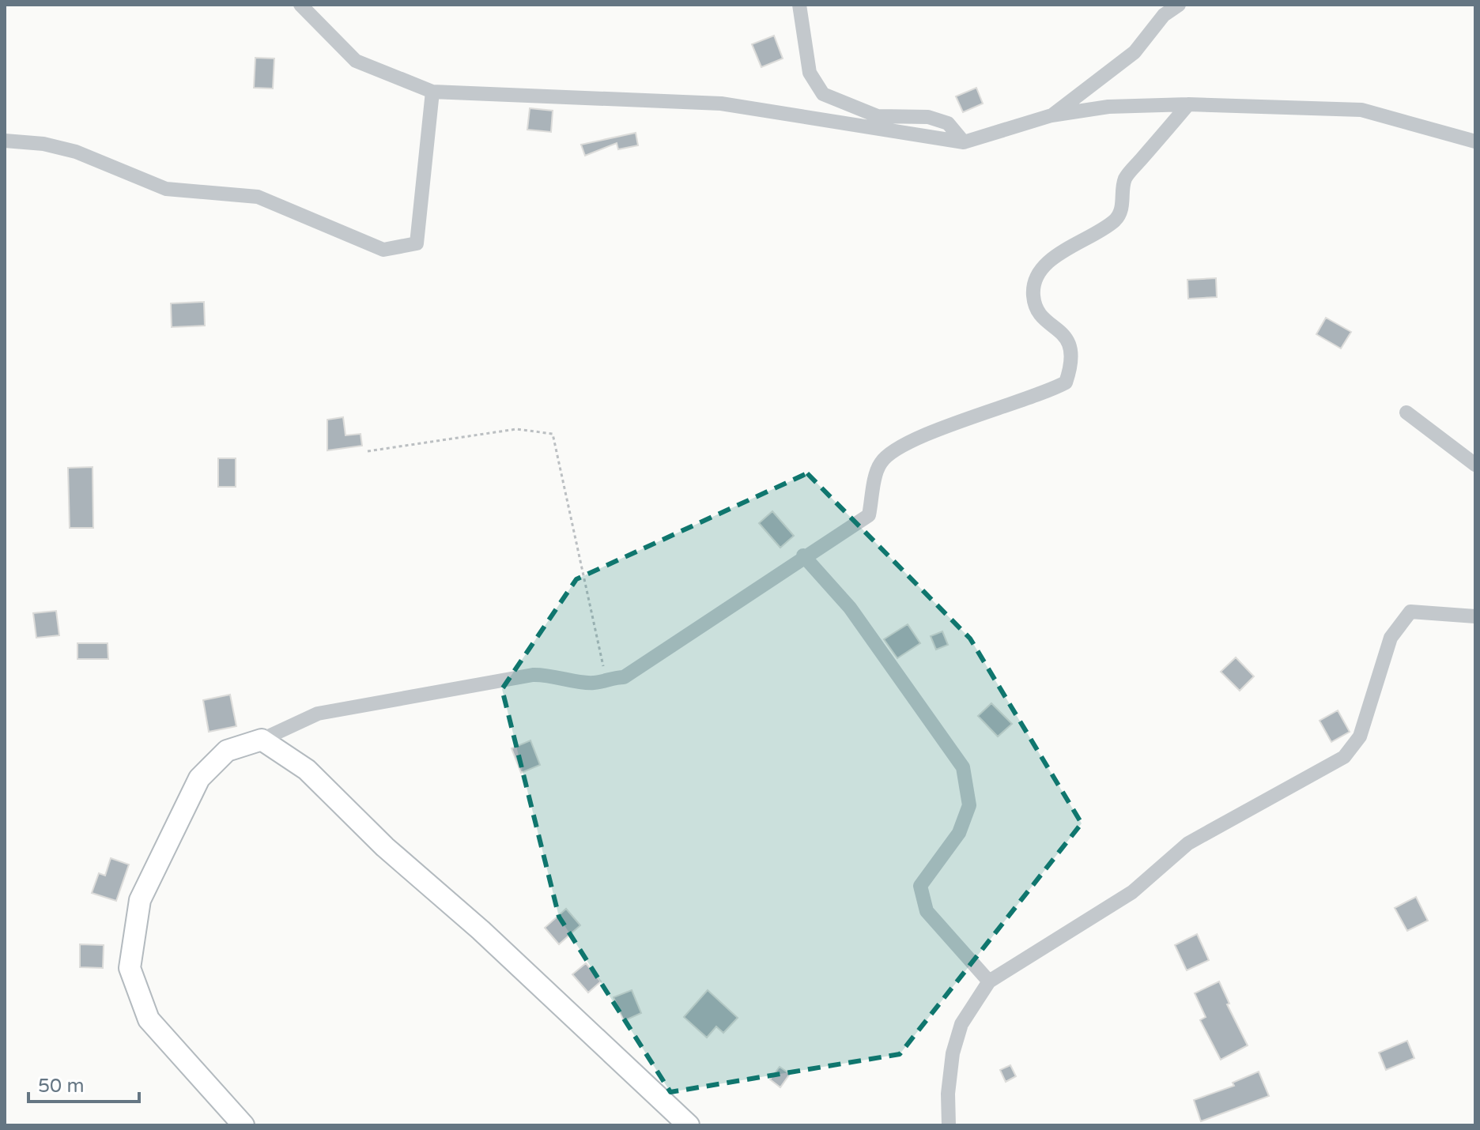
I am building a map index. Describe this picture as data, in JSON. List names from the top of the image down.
{
  "scale_bar": "50 m"
}
